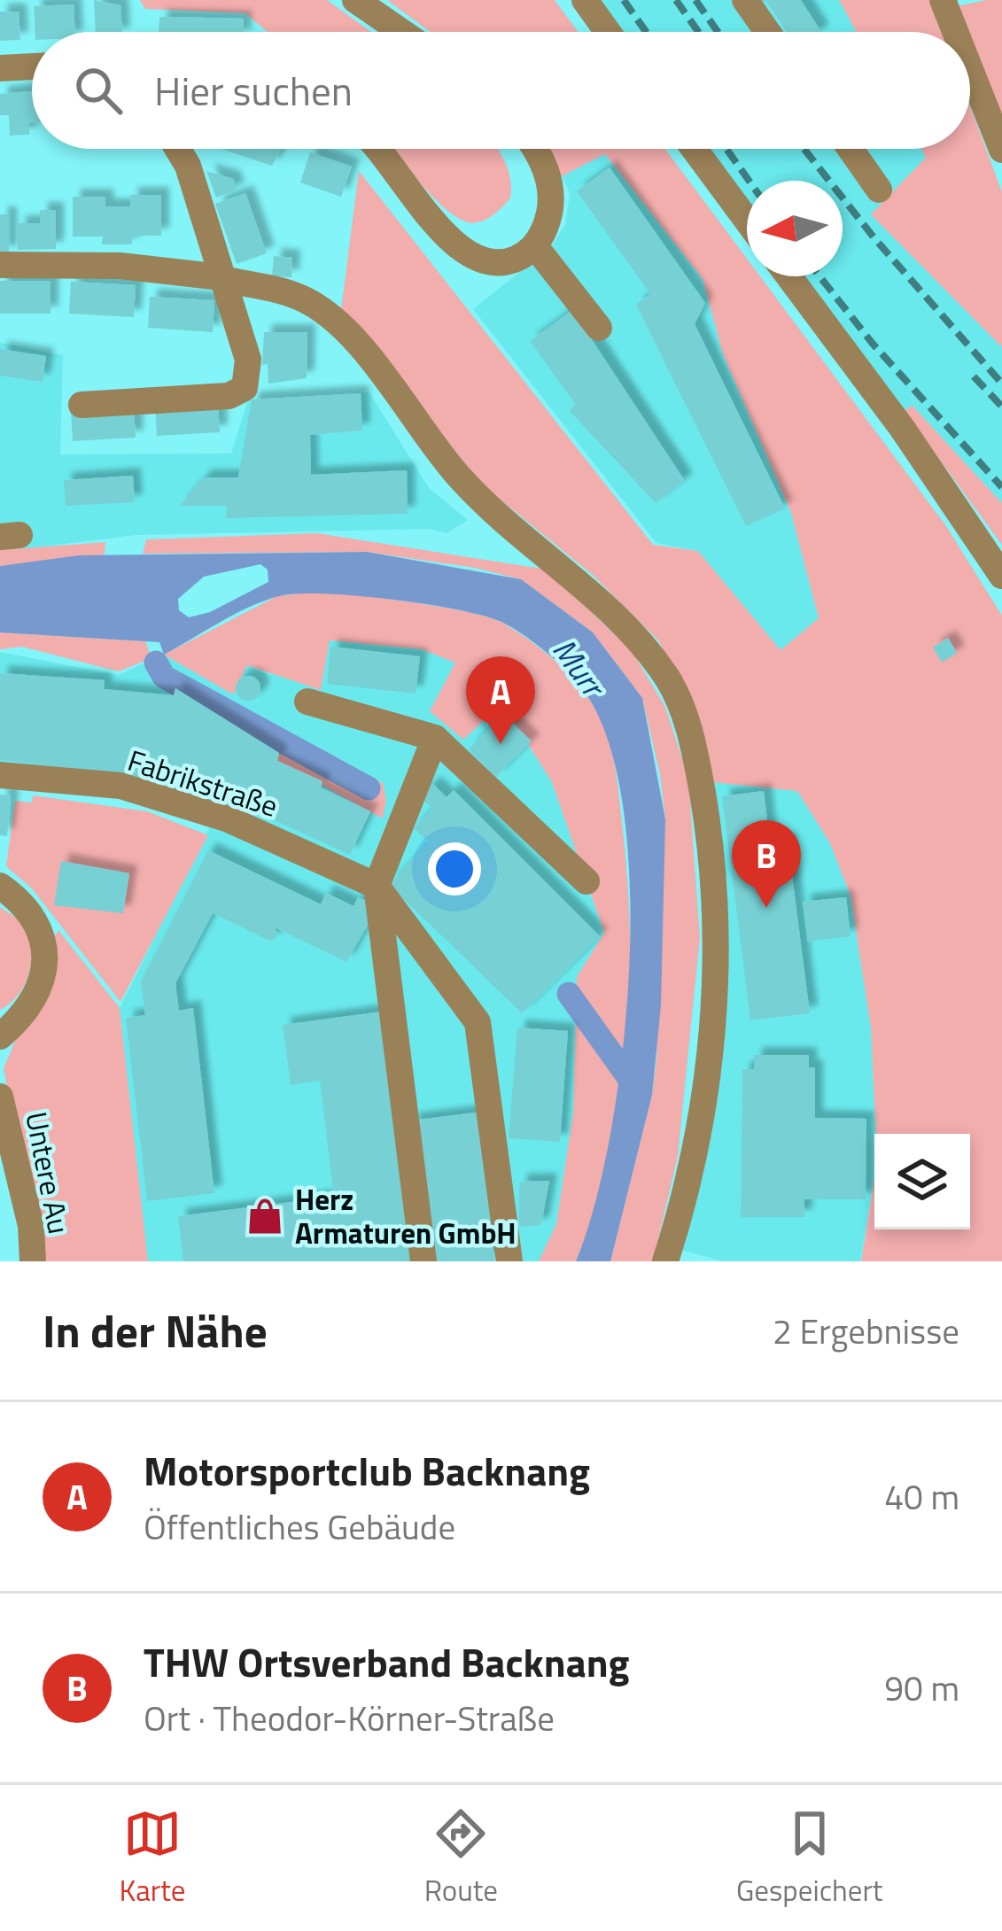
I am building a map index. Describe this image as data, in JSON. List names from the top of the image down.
{
  "streets": {
    "street": ["Fabrikstraße", "Untere Au"]
  },
  "water": ["Murr"],
  "places": {
    "shop": ["Herz Armaturen GmbH"]
  },
  "north": "left",
  "page": {
    "search": "Hier suchen",
    "pins": ["A", "B"],
    "heading": ["In der Nähe", "2 Ergebnisse"],
    "list": [
      {
        "mark": "A",
        "name": "Motorsportclub Backnang",
        "note": "Öffentliches Gebäude",
        "value": "40 m"
      },
      {
        "mark": "B",
        "name": "THW Ortsverband Backnang",
        "note": "Ort · Theodor-Körner-Straße",
        "value": "90 m"
      }
    ],
    "nav": ["Karte", "Route", "Gespeichert"]
  }
}
